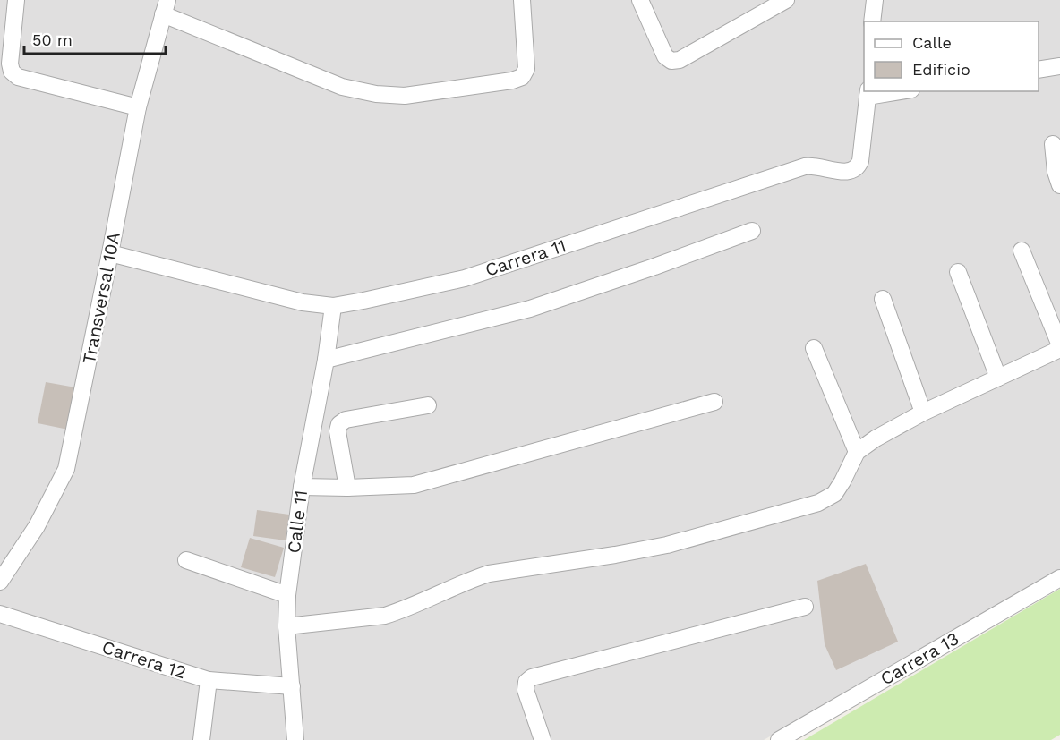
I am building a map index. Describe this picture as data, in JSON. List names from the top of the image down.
{
  "streets": {
    "street": [
      "Carrera 11",
      "Transversal 10A",
      "Calle 11",
      "Carrera 13",
      "Carrera 12"
    ]
  },
  "crossings": [
    ["Carrera 11", "Transversal 10A"],
    ["Carrera 11", "Calle 11"],
    ["Calle 11", "Carrera 12"]
  ],
  "legend": ["Calle", "Edificio"],
  "scale_bar": "50 m"
}
